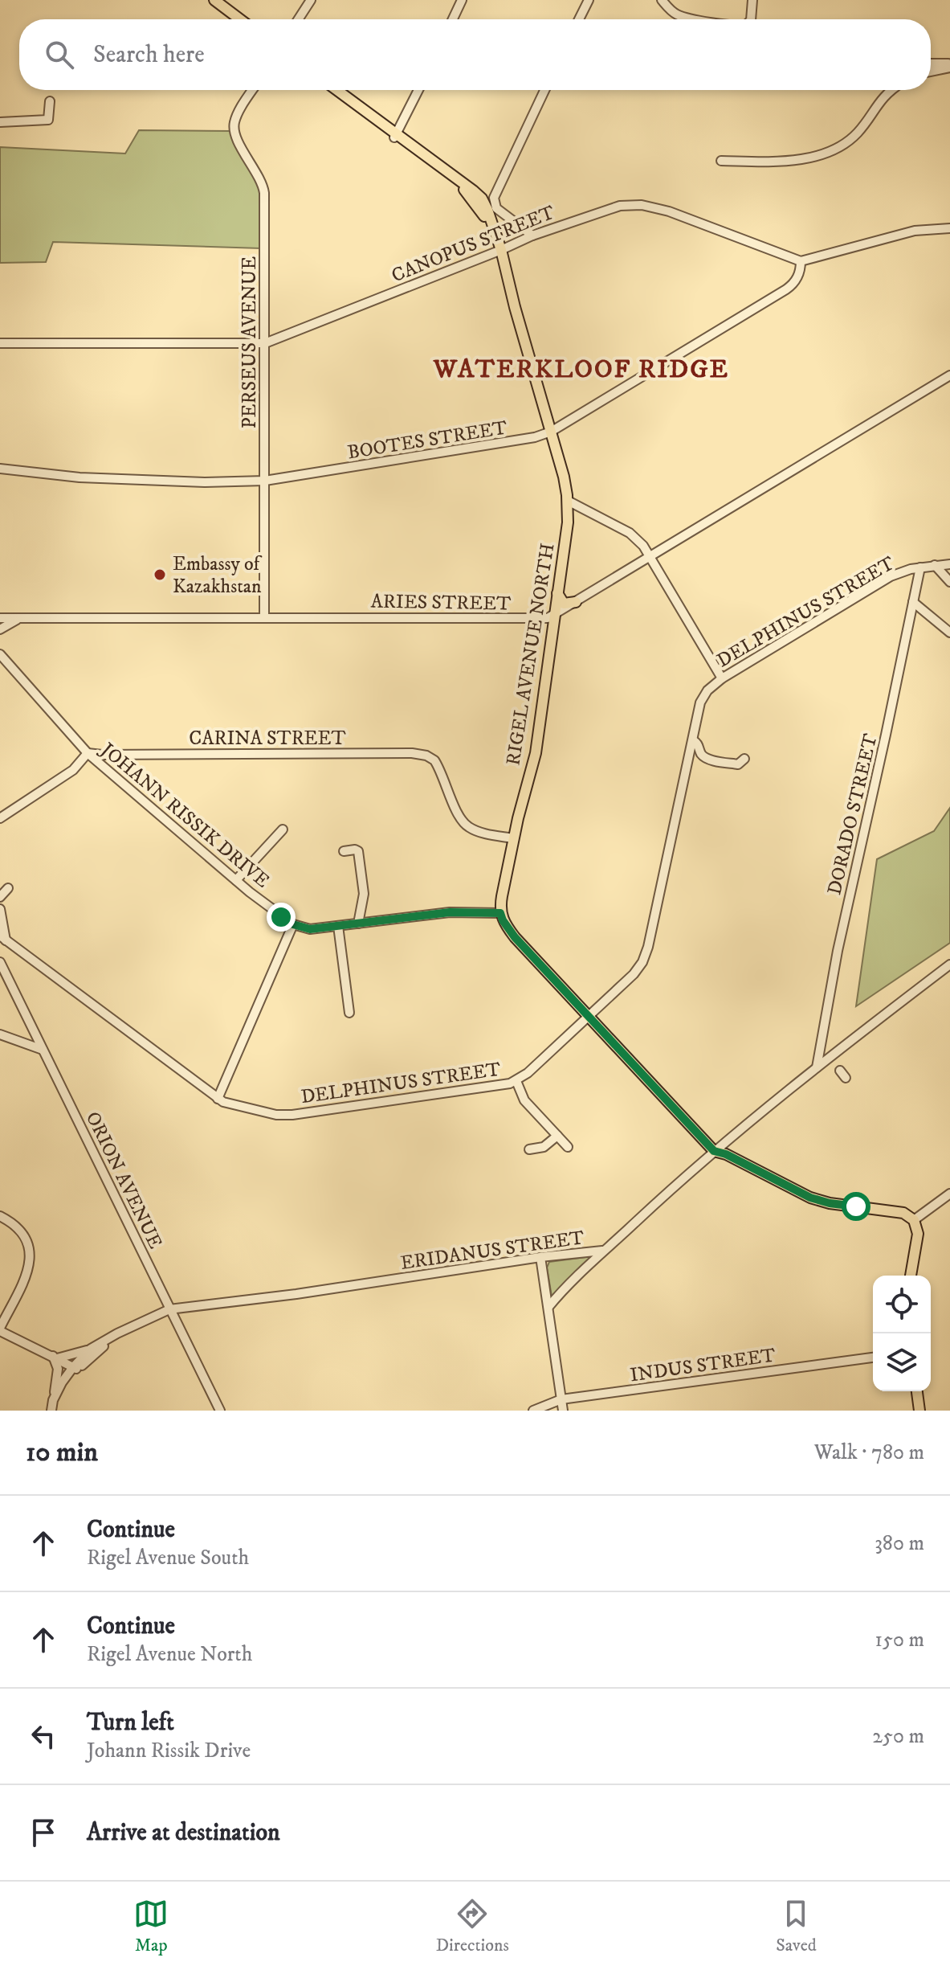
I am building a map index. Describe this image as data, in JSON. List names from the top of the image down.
{
  "streets": {
    "main road": ["RIGEL AVENUE NORTH"],
    "street": [
      "CANOPUS STREET",
      "PERSEUS AVENUE",
      "BOOTES STREET",
      "ARIES STREET",
      "DELPHINUS STREET",
      "CARINA STREET",
      "DORADO STREET",
      "JOHANN RISSIK DRIVE",
      "ORION AVENUE",
      "ERIDANUS STREET",
      "INDUS STREET"
    ]
  },
  "crossings": [
    ["CANOPUS STREET", "PERSEUS AVENUE"],
    ["CANOPUS STREET", "BOOTES STREET"],
    ["CANOPUS STREET", "RIGEL AVENUE NORTH"],
    ["PERSEUS AVENUE", "BOOTES STREET"],
    ["PERSEUS AVENUE", "ARIES STREET"],
    ["BOOTES STREET", "RIGEL AVENUE NORTH"],
    ["ARIES STREET", "RIGEL AVENUE NORTH"],
    ["DELPHINUS STREET", "DORADO STREET"],
    ["RIGEL AVENUE NORTH", "CARINA STREET"],
    ["CARINA STREET", "JOHANN RISSIK DRIVE"],
    ["DORADO STREET", "ERIDANUS STREET"],
    ["ORION AVENUE", "ERIDANUS STREET"]
  ],
  "districts": ["WATERKLOOF RIDGE"],
  "places": ["Embassy of Kazakhstan"],
  "page": {
    "search": "Search here",
    "heading": ["10 min", "Walk · 780 m"],
    "list": [
      ["Continue", "Rigel Avenue South", "380 m"],
      ["Continue", "Rigel Avenue North", "150 m"],
      ["Turn left", "Johann Rissik Drive", "250 m"],
      "Arrive at destination"
    ],
    "nav": ["Map", "Directions", "Saved"]
  }
}
